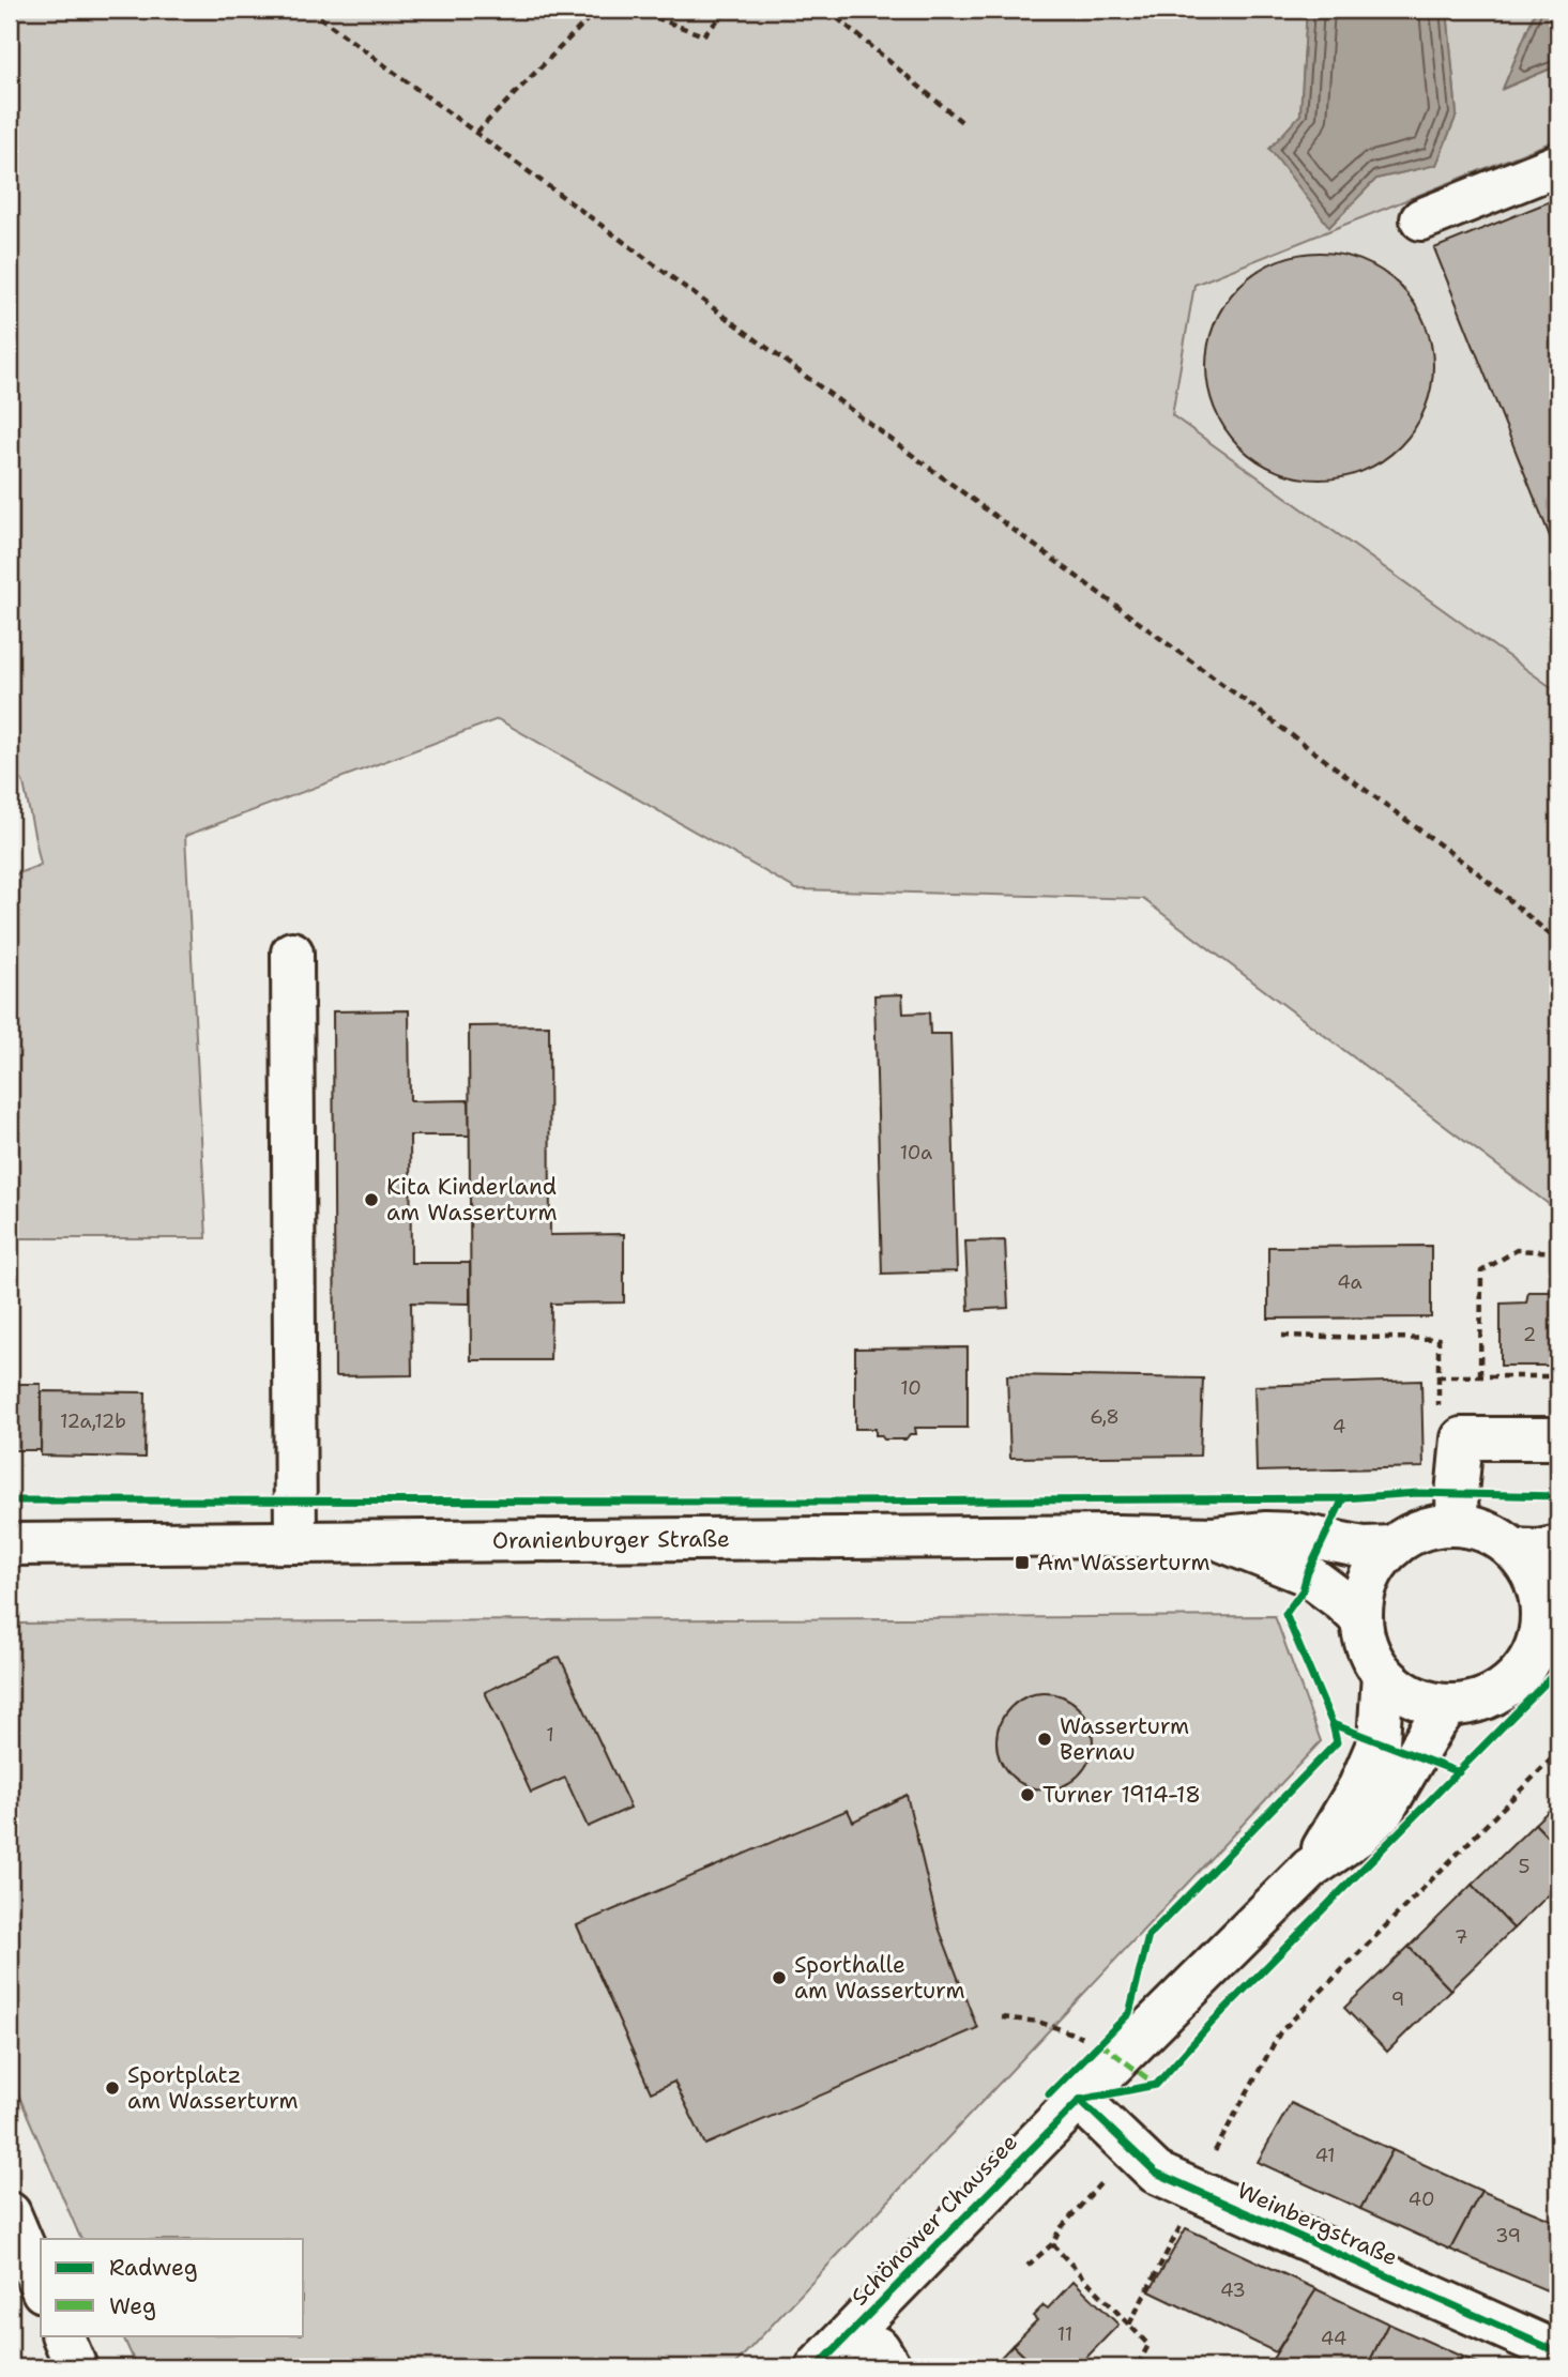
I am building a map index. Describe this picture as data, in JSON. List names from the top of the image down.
{
  "streets": {
    "main road": ["Oranienburger Straße", "Schönower Chaussee", "Weinbergstraße"]
  },
  "crossings": [
    ["Oranienburger Straße", "Schönower Chaussee"],
    ["Schönower Chaussee", "Weinbergstraße"]
  ],
  "places": {
    "other": [
      "Kita Kinderland am Wasserturm",
      "Wasserturm Bernau",
      "Turner 1914-18",
      "Sporthalle am Wasserturm",
      "Sportplatz am Wasserturm"
    ],
    "transit": ["Am Wasserturm"]
  },
  "house_numbers": [
    "10a",
    "4a",
    "2",
    "10",
    "6,8",
    "12a,12b",
    "4",
    "1",
    "5",
    "7",
    "9",
    "41",
    "40",
    "39",
    "43",
    "11",
    "44"
  ],
  "legend": ["Radweg", "Weg"]
}
